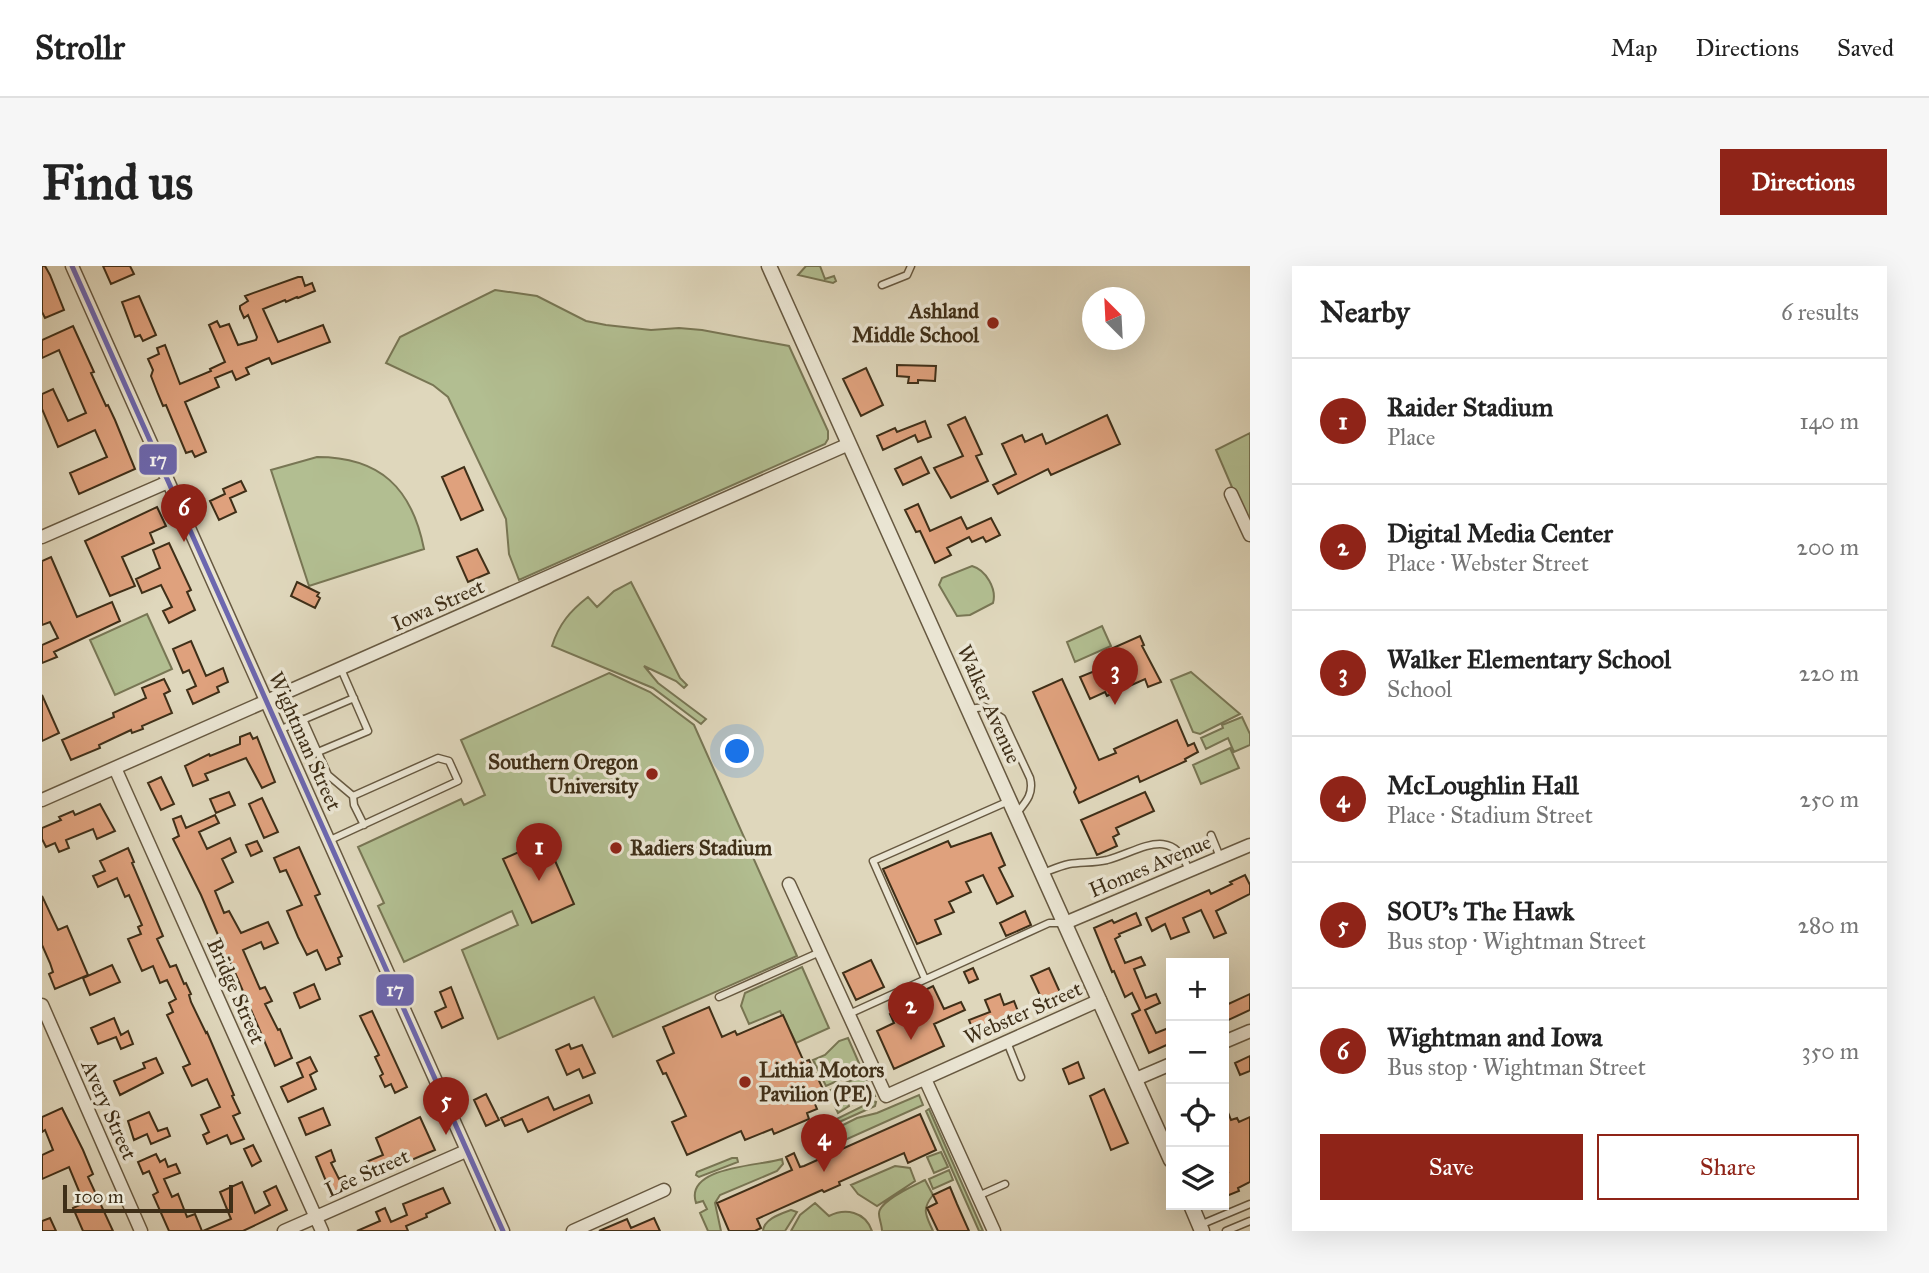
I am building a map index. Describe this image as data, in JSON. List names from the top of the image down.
{
  "streets": {
    "street": [
      "Iowa Street",
      "Walker Avenue",
      "Wightman Street",
      "Homes Avenue",
      "Bridge Street",
      "Webster Street",
      "Avery Street",
      "Lee Street"
    ]
  },
  "crossings": [
    ["Iowa Street", "Walker Avenue"],
    ["Iowa Street", "Wightman Street"],
    ["Iowa Street", "Bridge Street"],
    ["Walker Avenue", "Homes Avenue"],
    ["Walker Avenue", "Webster Street"],
    ["Wightman Street", "Lee Street"],
    ["Bridge Street", "Lee Street"]
  ],
  "places": [
    "Ashland Middle School",
    "Southern Oregon University",
    "Radiers Stadium",
    "Lithia Motors Pavilion (PE)"
  ],
  "lines": ["transit line 17"],
  "scale_bar": "100 m",
  "north": "top left",
  "page": {
    "header": "Strollr",
    "nav": ["Map", "Directions", "Saved"],
    "buttons": [
      "Directions",
      ["Save", "Share"]
    ],
    "title": "Find us",
    "heading": ["Nearby", "6 results"],
    "list": [
      {
        "mark": "1",
        "name": "Raider Stadium",
        "note": "Place",
        "value": "140 m"
      },
      {
        "mark": "2",
        "name": "Digital Media Center",
        "note": "Place · Webster Street",
        "value": "200 m"
      },
      {
        "mark": "3",
        "name": "Walker Elementary School",
        "note": "School",
        "value": "220 m"
      },
      {
        "mark": "4",
        "name": "McLoughlin Hall",
        "note": "Place · Stadium Street",
        "value": "250 m"
      },
      {
        "mark": "5",
        "name": "SOU's The Hawk",
        "note": "Bus stop · Wightman Street",
        "value": "280 m"
      },
      {
        "mark": "6",
        "name": "Wightman and Iowa",
        "note": "Bus stop · Wightman Street",
        "value": "350 m"
      }
    ],
    "pins": [
      "6",
      "3",
      "1",
      "2",
      "5",
      "4"
    ],
    "map_buttons": ["+", "−"],
    "scale": "100 m"
  }
}
